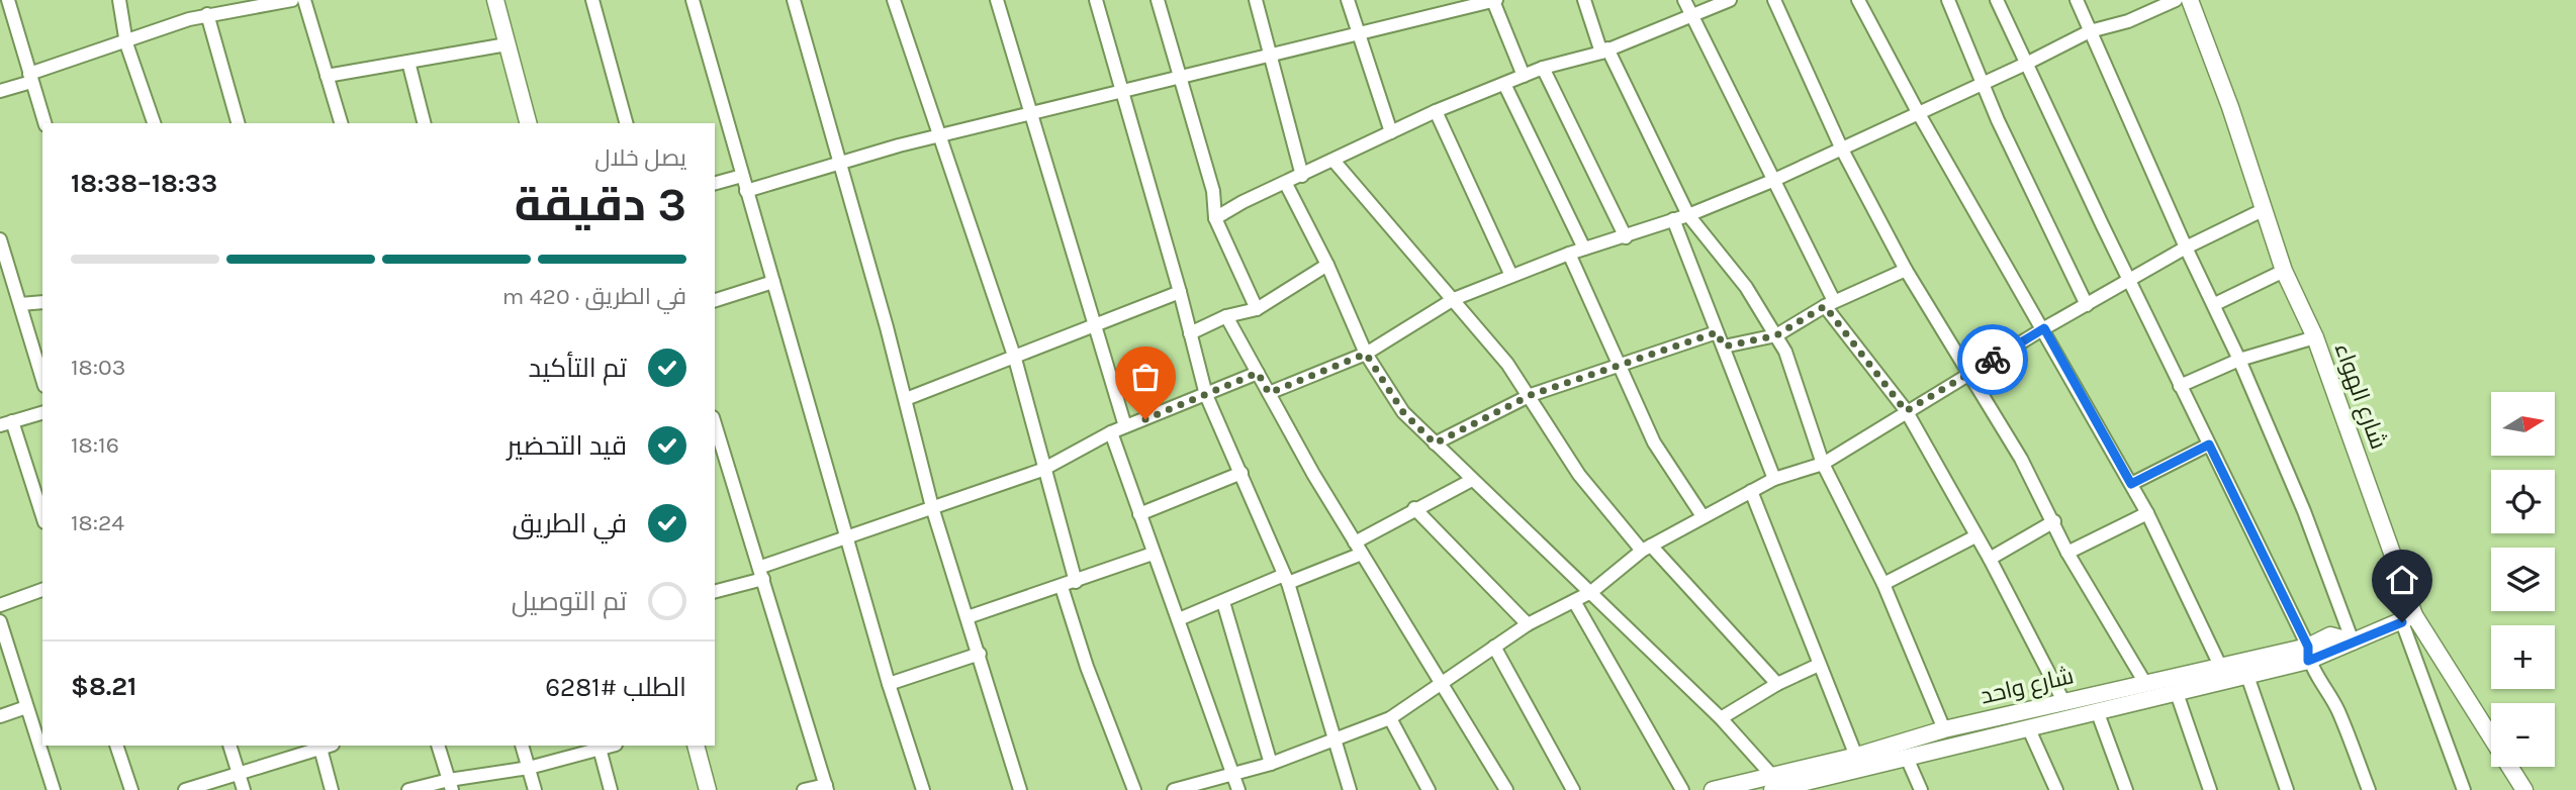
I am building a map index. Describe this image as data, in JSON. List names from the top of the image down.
{
  "streets": {
    "street": ["شارع الهواء", "شارع واحد"]
  },
  "crossings": [
    ["شارع الهواء", "شارع واحد"]
  ],
  "north": "right",
  "page": {
    "heading": ["3 دقيقة", "يصل خلال", "18:33–18:38"],
    "panel": ["الطلب #6281", "$8.21"],
    "bar": "في الطريق · 420 m",
    "list": [
      ["تم التأكيد", "18:03"],
      ["قيد التحضير", "18:16"],
      ["في الطريق", "18:24"],
      "تم التوصيل"
    ],
    "map_buttons": ["+", "−"]
  }
}
